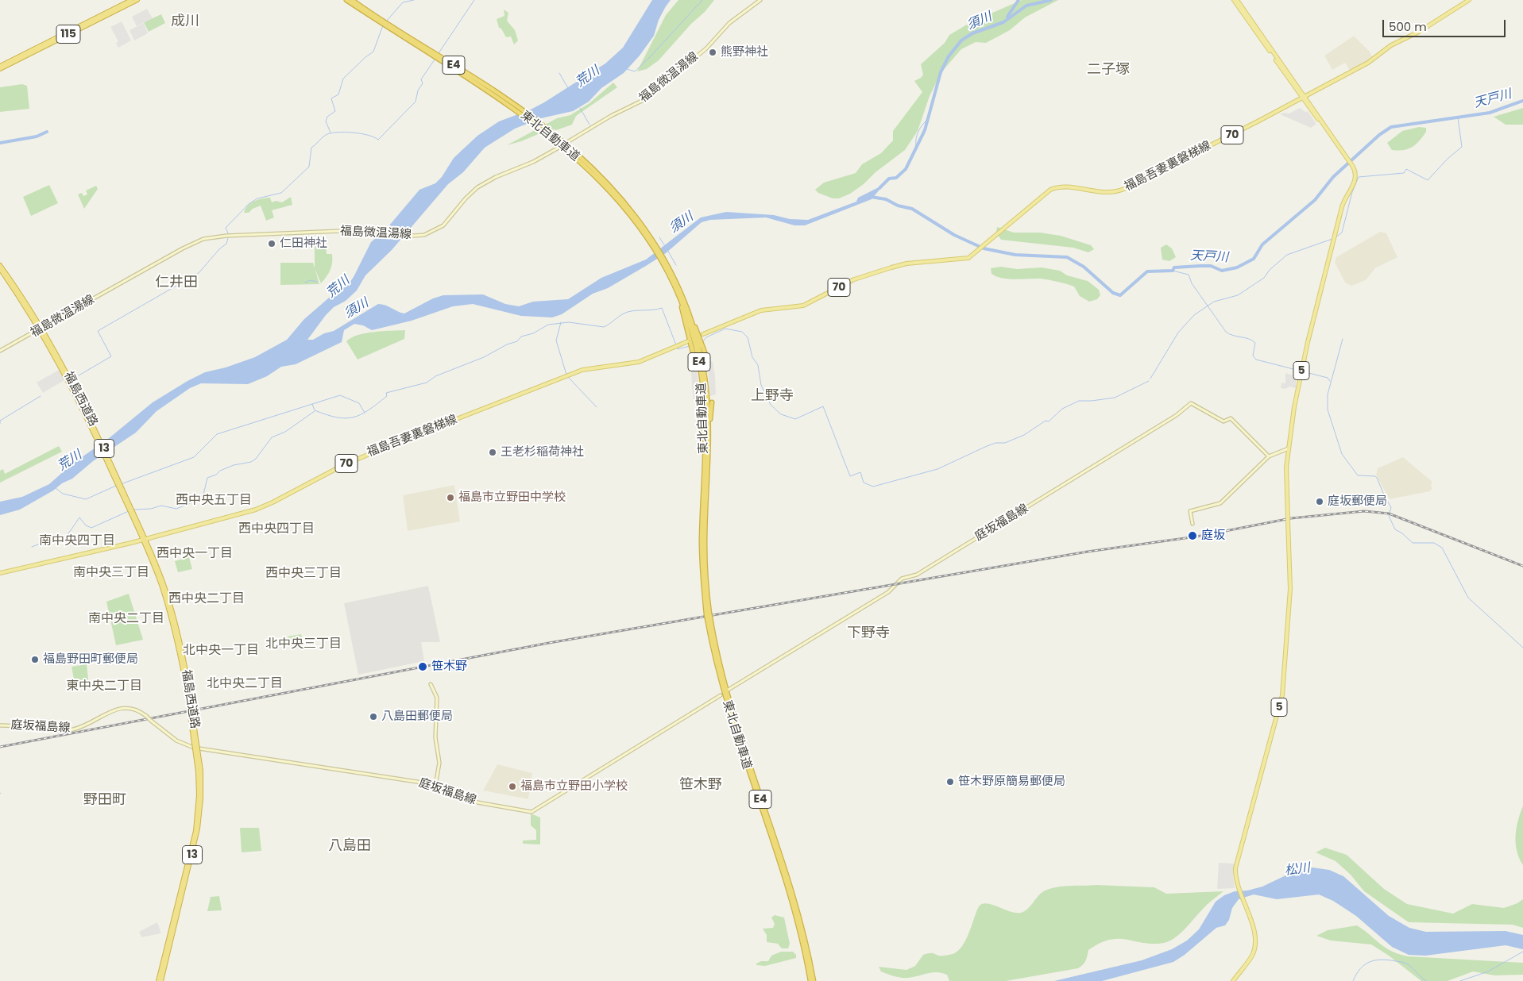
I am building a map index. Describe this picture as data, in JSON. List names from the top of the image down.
{
  "streets": {
    "highway": [
      "115",
      "E4",
      "東北自動車道",
      "福島西道路",
      "13"
    ],
    "main road": [
      "福島微温湯線",
      "70",
      "福島吾妻裏磐梯線",
      "5",
      "庭坂福島線"
    ]
  },
  "crossings": [
    ["福島微温湯線", "福島西道路"],
    ["福島吾妻裏磐梯線", "5"],
    ["福島吾妻裏磐梯線", "福島西道路"]
  ],
  "districts": [
    "成川",
    "二子塚",
    "仁井田",
    "上野寺",
    "西中央五丁目",
    "西中央四丁目",
    "南中央四丁目",
    "西中央一丁目",
    "南中央三丁目",
    "西中央三丁目",
    "西中央二丁目",
    "南中央二丁目",
    "下野寺",
    "北中央三丁目",
    "北中央一丁目",
    "北中央二丁目",
    "東中央二丁目",
    "笹木野",
    "野田町",
    "八島田"
  ],
  "water": [
    "須川",
    "荒川",
    "天戸川",
    "松川"
  ],
  "places": [
    "熊野神社",
    "仁田神社",
    "王老杉稲荷神社",
    "福島市立野田中学校",
    "庭坂郵便局",
    "庭坂",
    "福島野田町郵便局",
    "笹木野",
    "八島田郵便局",
    "笹木野原簡易郵便局",
    "福島市立野田小学校"
  ],
  "scale_bar": "500 m"
}
